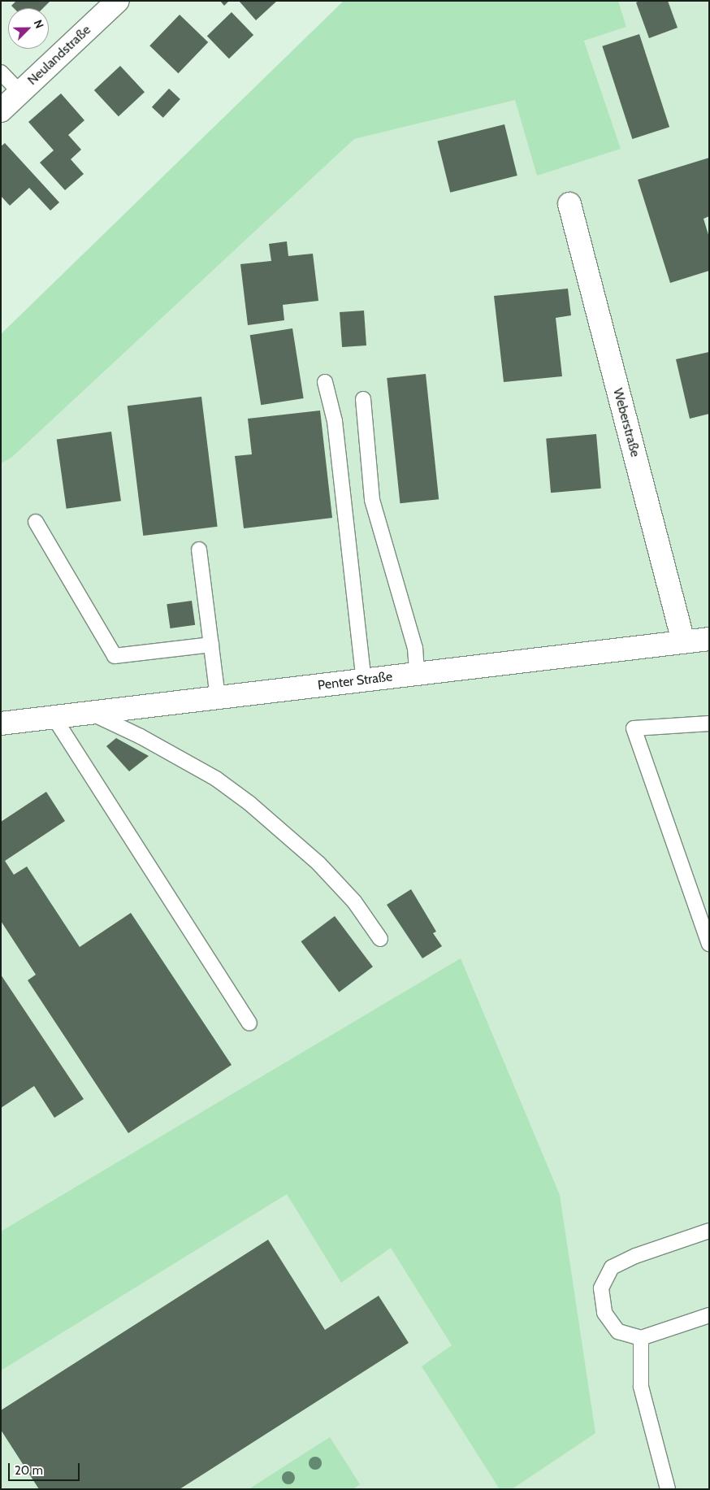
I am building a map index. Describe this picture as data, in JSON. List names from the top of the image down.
{
  "streets": {
    "street": ["Neulandstraße", "Weberstraße", "Penter Straße"]
  },
  "crossings": [
    ["Weberstraße", "Penter Straße"]
  ],
  "scale_bar": "20 m",
  "north": "top right"
}
